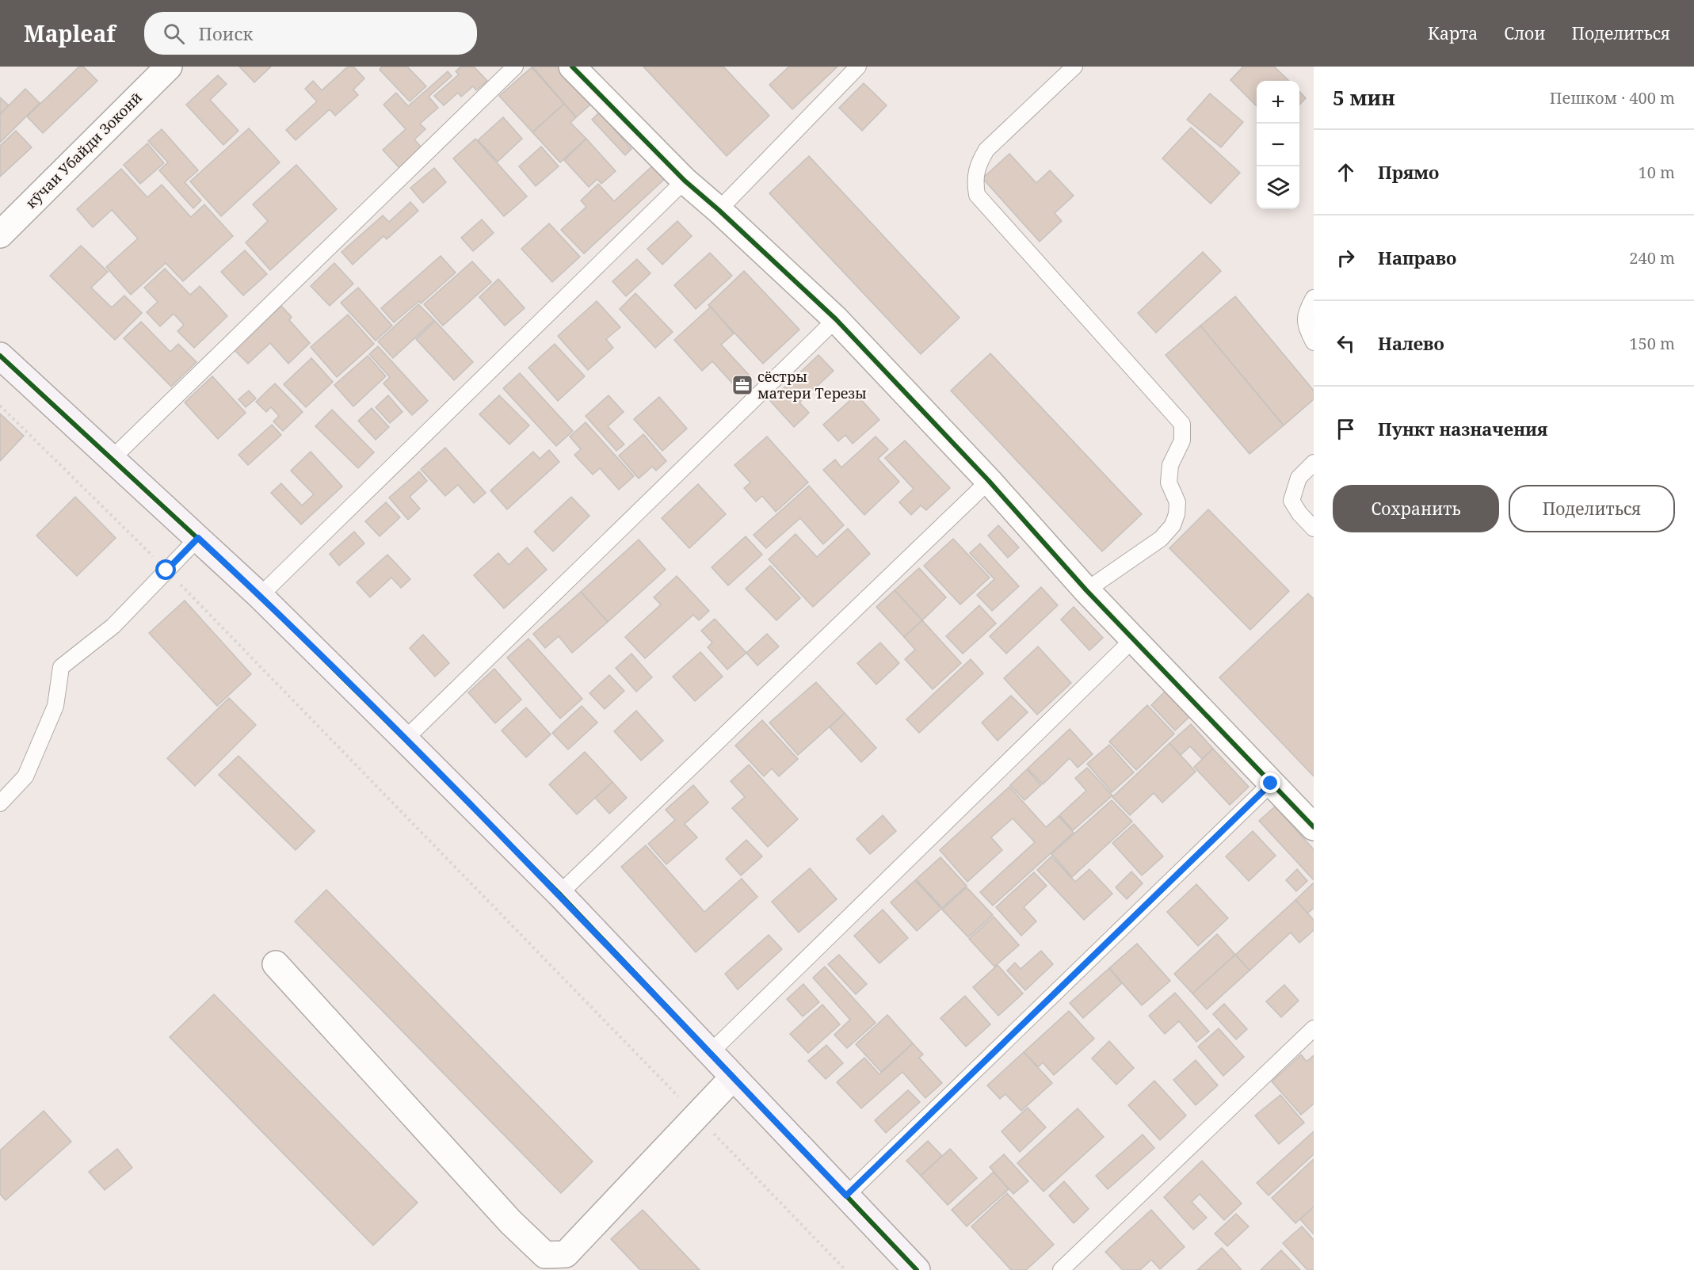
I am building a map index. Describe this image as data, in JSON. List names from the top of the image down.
{
  "streets": {
    "street": ["кӯчаи Убайди Зоконӣ"]
  },
  "places": {
    "office": ["сёстры матери Терезы"]
  },
  "page": {
    "header": "Mapleaf",
    "search": "Поиск",
    "nav": ["Карта", "Слои", "Поделиться"],
    "heading": ["5 мин", "Пешком · 400 m"],
    "map_buttons": ["+", "−"],
    "list": [
      ["Прямо", "10 m"],
      ["Направо", "240 m"],
      ["Налево", "150 m"],
      "Пункт назначения"
    ],
    "buttons": ["Сохранить", "Поделиться"]
  }
}
